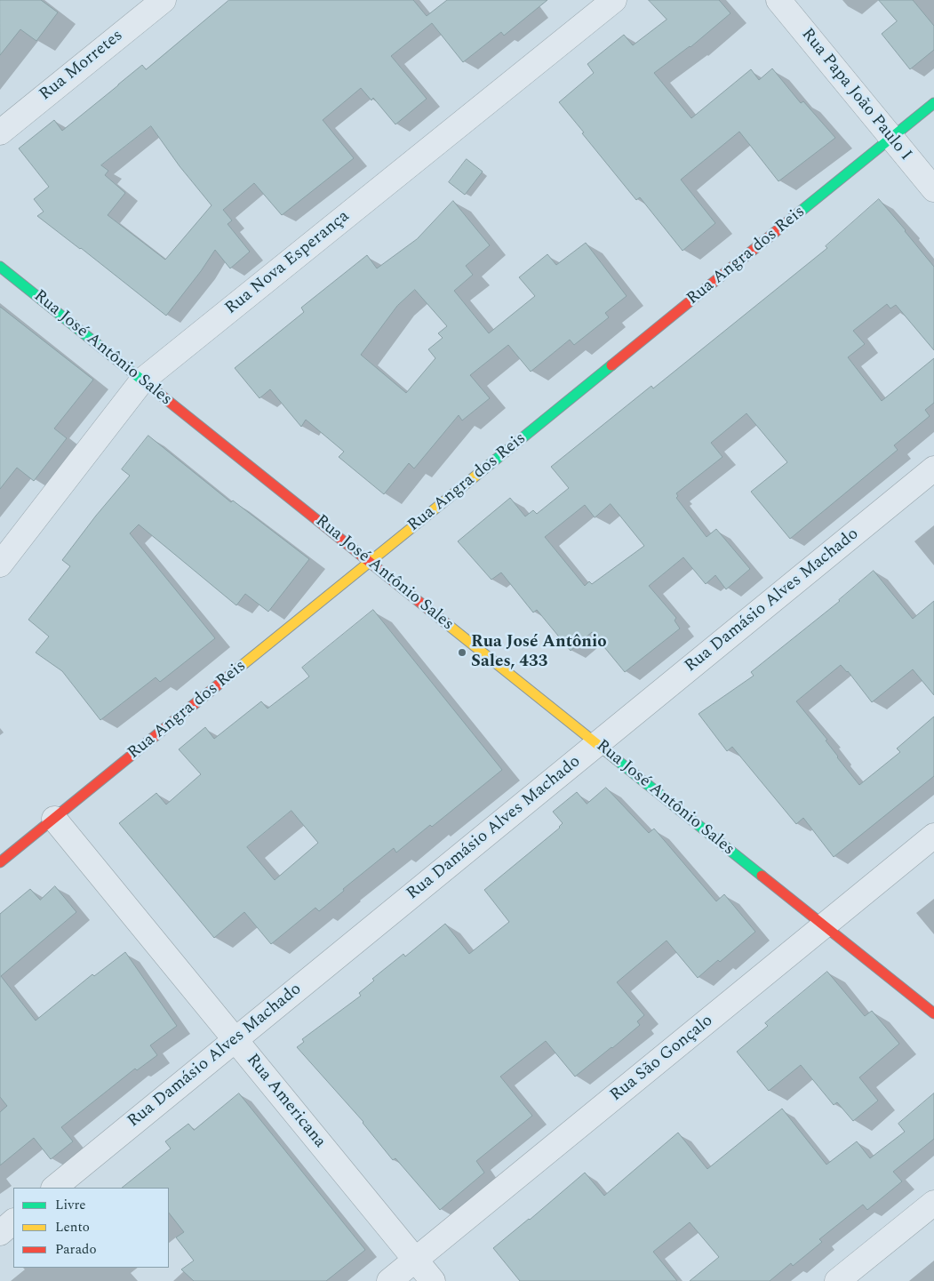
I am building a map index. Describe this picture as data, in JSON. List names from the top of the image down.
{
  "streets": {
    "street": [
      "Rua Morretes",
      "Rua Papa João Paulo I",
      "Rua Angra dos Reis",
      "Rua Nova Esperança",
      "Rua José Antônio Sales",
      "Rua Damásio Alves Machado",
      "Rua São Gonçalo",
      "Rua Americana"
    ]
  },
  "crossings": [
    ["Rua Papa João Paulo I", "Rua Angra dos Reis"],
    ["Rua Angra dos Reis", "Rua José Antônio Sales"],
    ["Rua Angra dos Reis", "Rua Americana"],
    ["Rua Nova Esperança", "Rua José Antônio Sales"],
    ["Rua José Antônio Sales", "Rua Damásio Alves Machado"],
    ["Rua José Antônio Sales", "Rua São Gonçalo"],
    ["Rua Damásio Alves Machado", "Rua Americana"],
    ["Rua São Gonçalo", "Rua Americana"]
  ],
  "places": ["Rua José Antônio Sales, 433"],
  "legend": ["Livre", "Lento", "Parado"]
}
